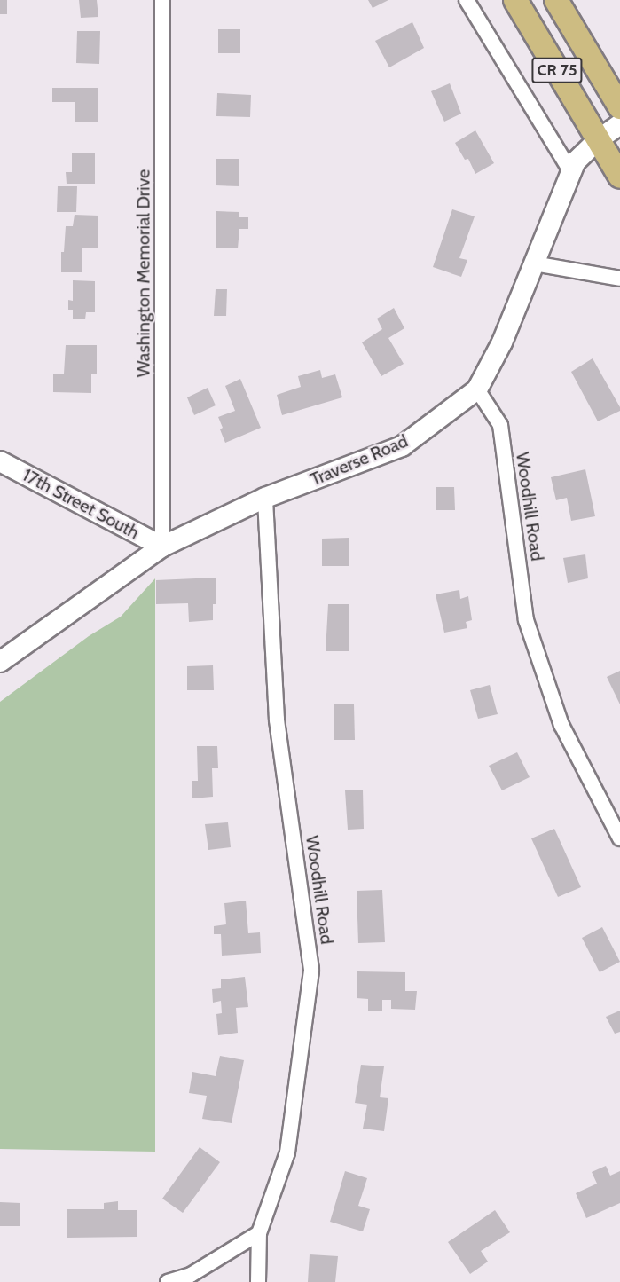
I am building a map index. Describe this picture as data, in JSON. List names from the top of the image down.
{
  "streets": {
    "main road": ["CR 75"],
    "street": [
      "Washington Memorial Drive",
      "Traverse Road",
      "17th Street South",
      "Woodhill Road"
    ]
  },
  "crossings": [
    ["CR 75", "Traverse Road"],
    ["Washington Memorial Drive", "Traverse Road"],
    ["Washington Memorial Drive", "17th Street South"],
    ["Traverse Road", "17th Street South"],
    ["Traverse Road", "Woodhill Road"]
  ]
}
